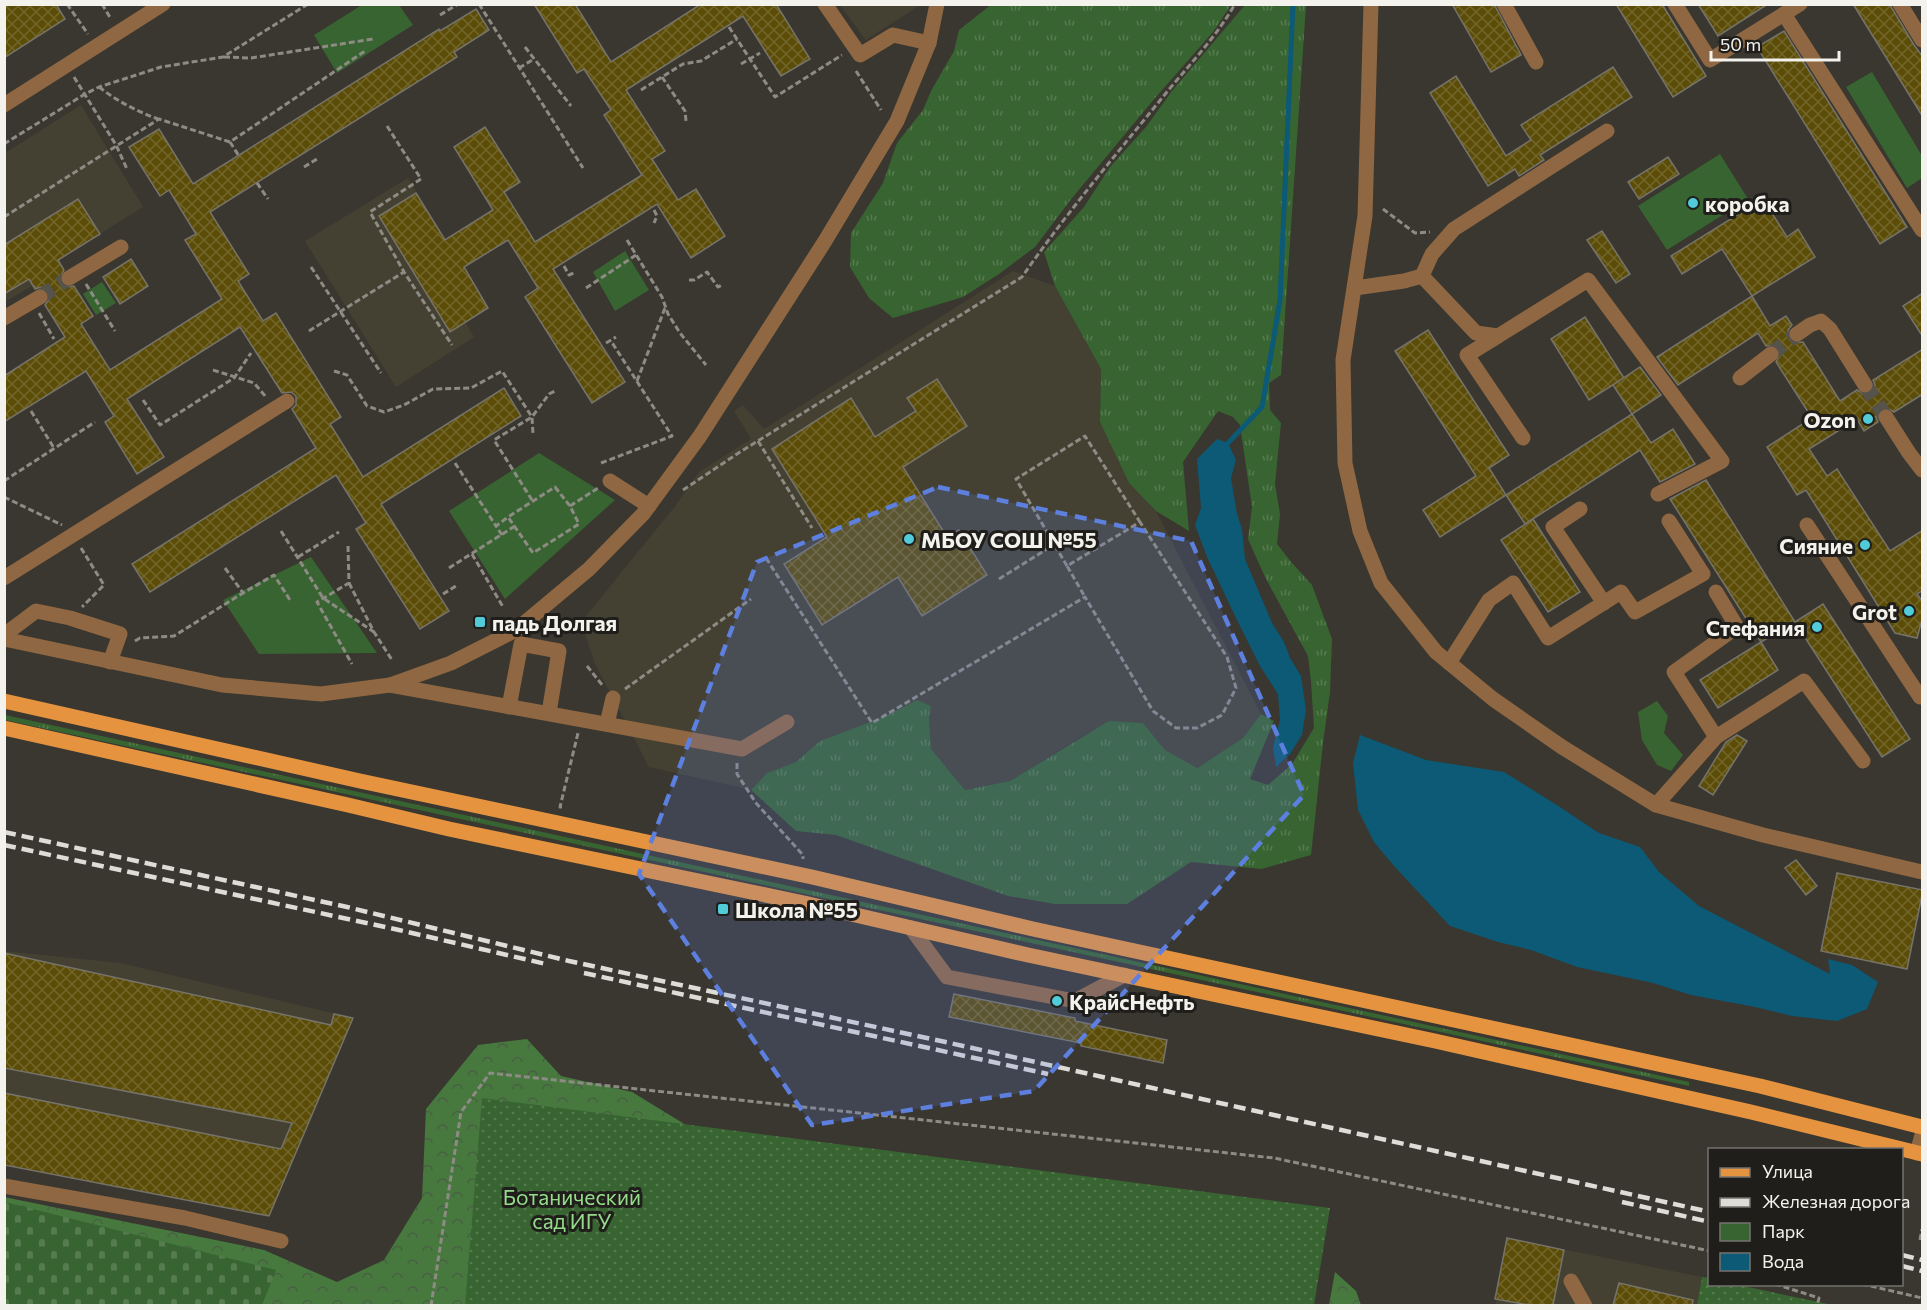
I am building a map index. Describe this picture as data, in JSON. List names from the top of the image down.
{
  "parks": ["Ботанический сад ИГУ"],
  "places": {
    "other": [
      "коробка",
      "Ozon",
      "МБОУ СОШ №55",
      "Сияние",
      "Grot",
      "Стефания",
      "КрайсНефть"
    ],
    "transit": ["падь Долгая", "Школа №55"]
  },
  "legend": [
    "Улица",
    "Железная дорога",
    "Парк",
    "Вода"
  ],
  "scale_bar": "50 m"
}
